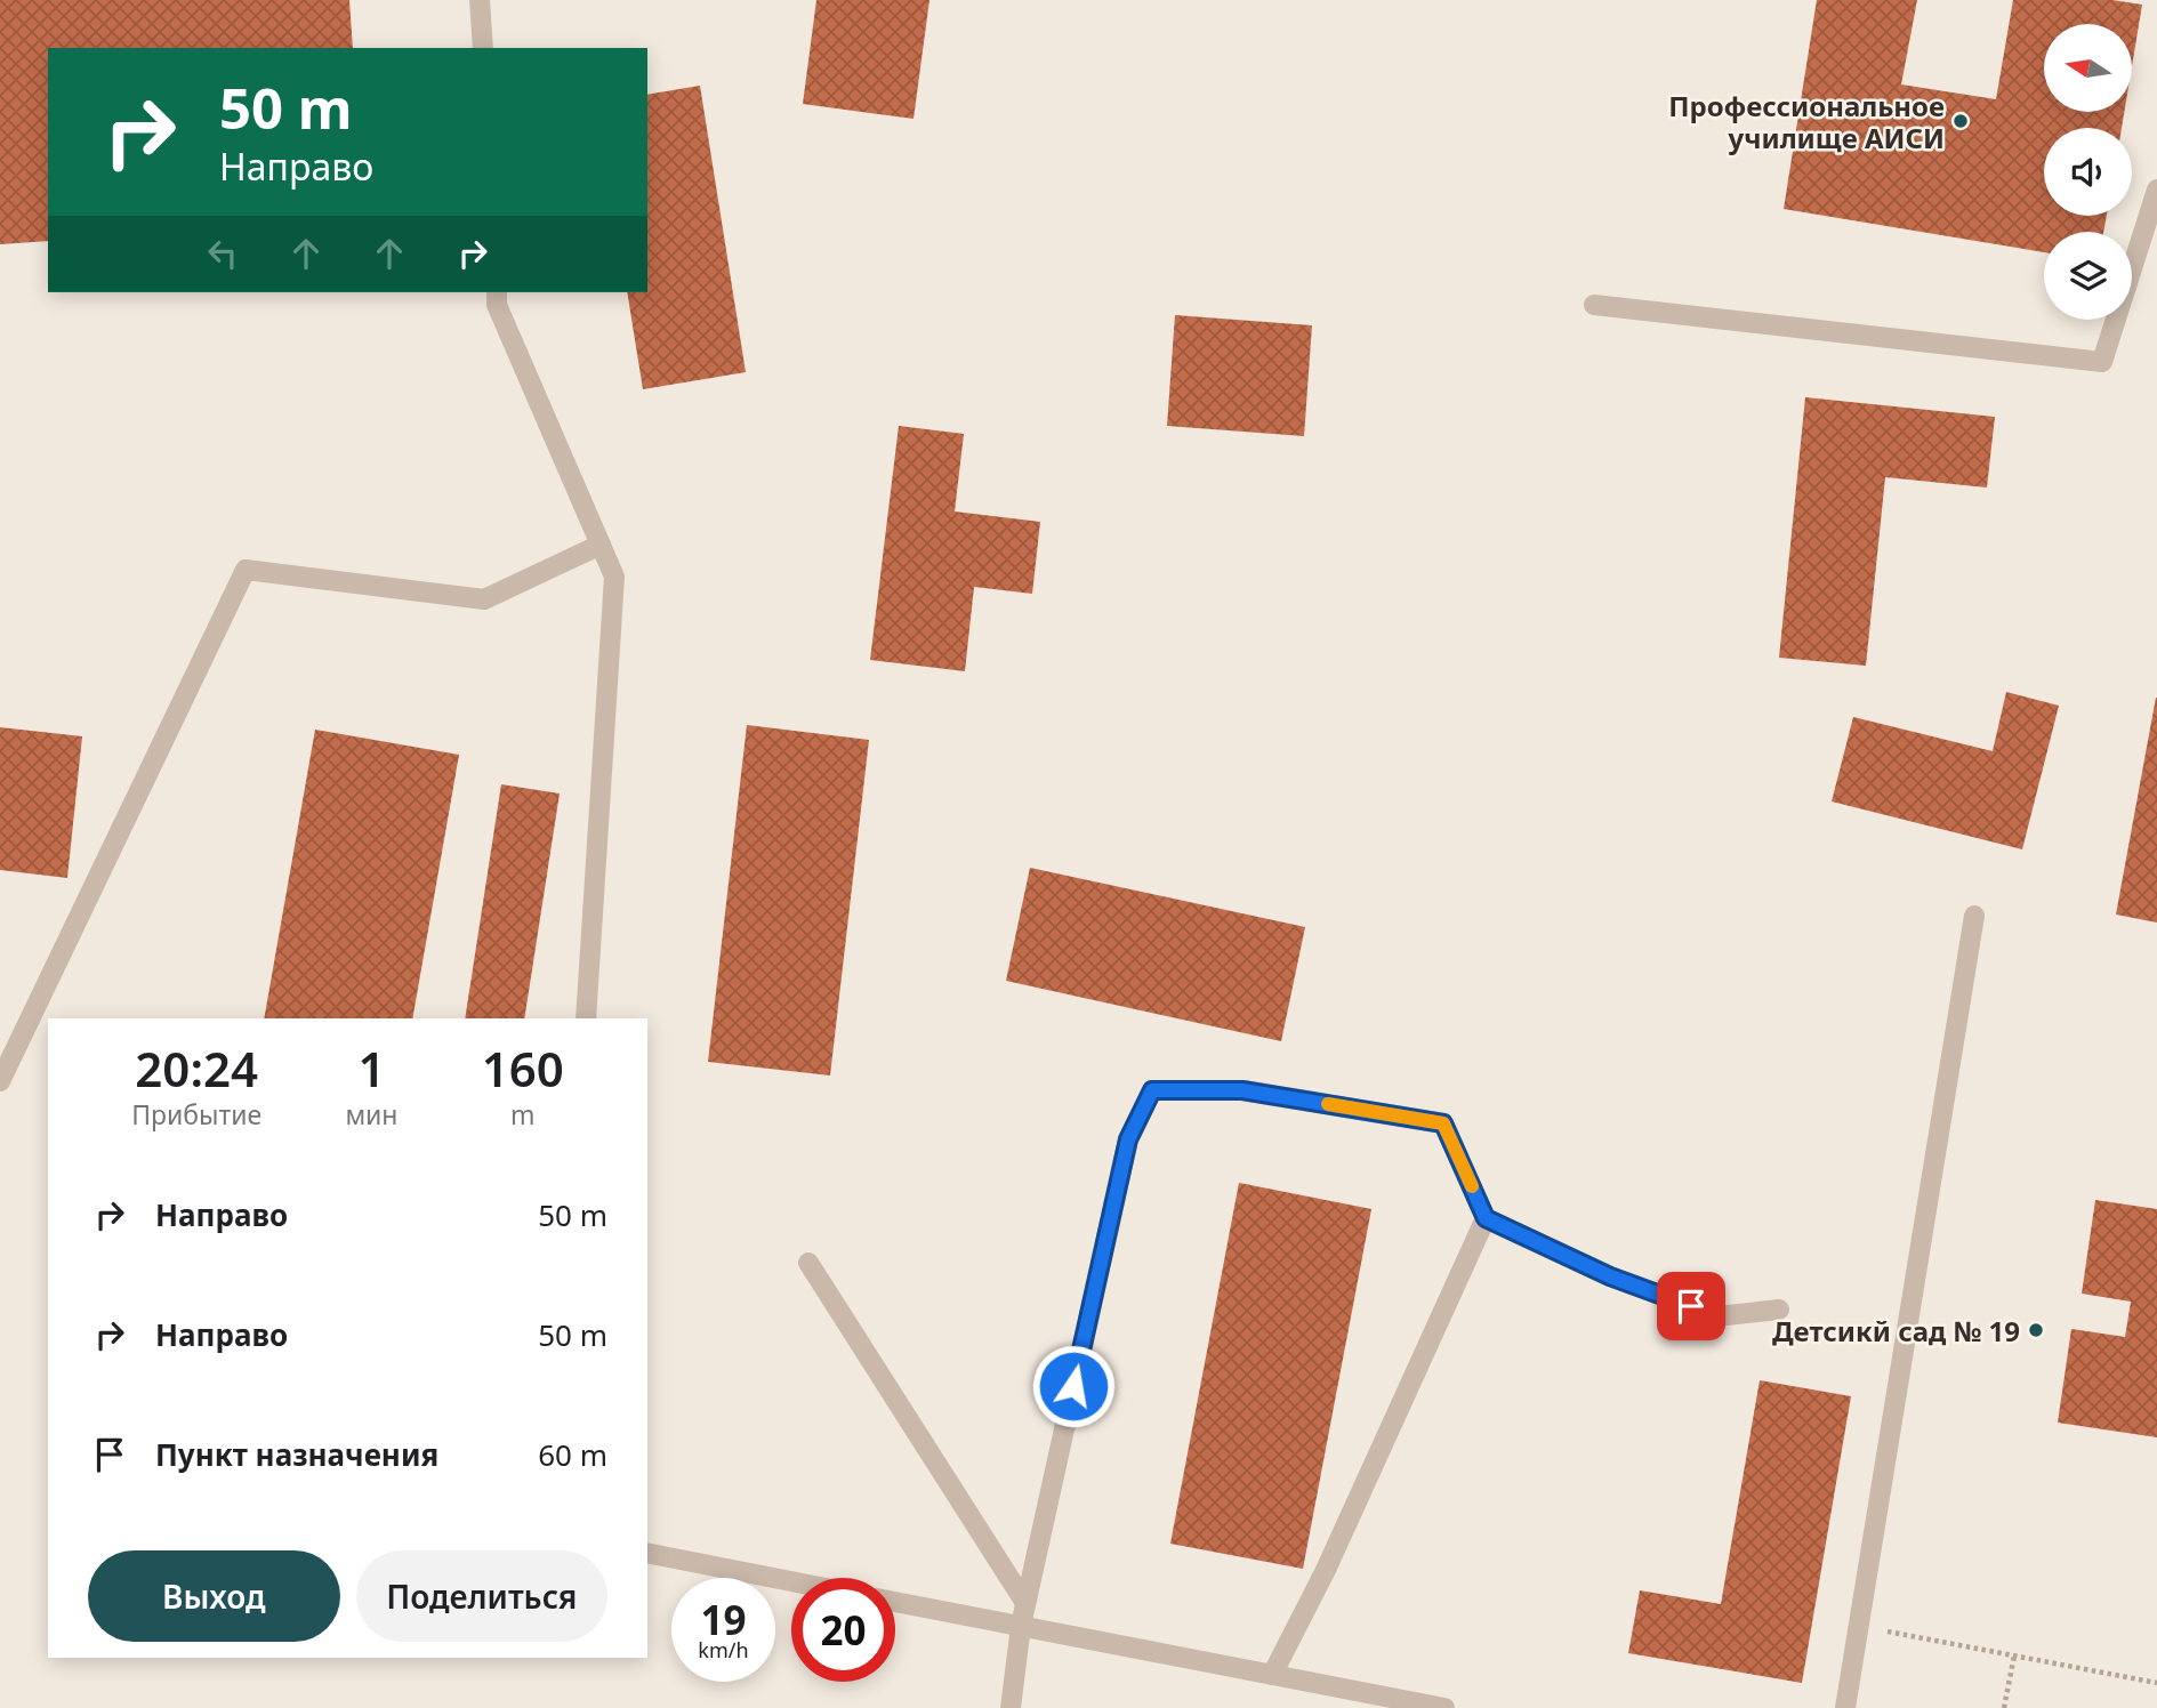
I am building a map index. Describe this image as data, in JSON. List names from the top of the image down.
{
  "places": ["Профессиональное училище АИСИ", "Детсикй сад № 19"],
  "north": "left",
  "page": {
    "turn": ["50 m", "Направо"],
    "eta": [
      "20:24",
      "Прибытие",
      "1",
      "мин",
      "160",
      "m"
    ],
    "list": [
      {
        "name": "Направо",
        "value": "50 m"
      },
      {
        "name": "Направо",
        "value": "50 m"
      },
      {
        "name": "Пункт назначения",
        "value": "60 m"
      }
    ],
    "buttons": ["Выход", "Поделиться"],
    "speed": "19 km/h",
    "limit": "20"
  }
}
